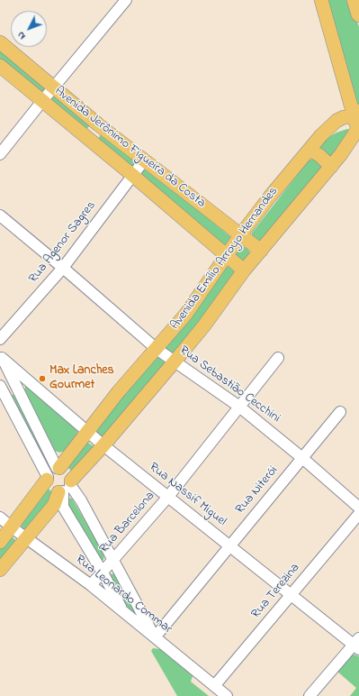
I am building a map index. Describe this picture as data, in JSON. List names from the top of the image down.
{
  "streets": {
    "main road": ["Avenida Jerônimo Figueira da Costa", "Avenida Emílio Arroyo Hernandes"],
    "street": [
      "Rua Agenor Sagres",
      "Rua Sebastião Cecchini",
      "Rua Niterói",
      "Rua Nassif Miguel",
      "Rua Barcelona",
      "Rua Terezina",
      "Rua Leonardo Commar"
    ]
  },
  "crossings": [
    ["Avenida Jerônimo Figueira da Costa", "Rua Agenor Sagres"],
    ["Avenida Jerônimo Figueira da Costa", "Avenida Emílio Arroyo Hernandes"],
    ["Rua Agenor Sagres", "Rua Sebastião Cecchini"],
    ["Avenida Emílio Arroyo Hernandes", "Rua Sebastião Cecchini"],
    ["Avenida Emílio Arroyo Hernandes", "Rua Nassif Miguel"],
    ["Avenida Emílio Arroyo Hernandes", "Rua Leonardo Commar"],
    ["Rua Sebastião Cecchini", "Rua Niterói"],
    ["Rua Sebastião Cecchini", "Rua Barcelona"],
    ["Rua Niterói", "Rua Nassif Miguel"],
    ["Rua Niterói", "Rua Leonardo Commar"],
    ["Rua Nassif Miguel", "Rua Barcelona"],
    ["Rua Nassif Miguel", "Rua Terezina"],
    ["Rua Barcelona", "Rua Leonardo Commar"],
    ["Rua Terezina", "Rua Leonardo Commar"]
  ],
  "places": ["Max Lanches Gourmet"],
  "north": "bottom left"
}
